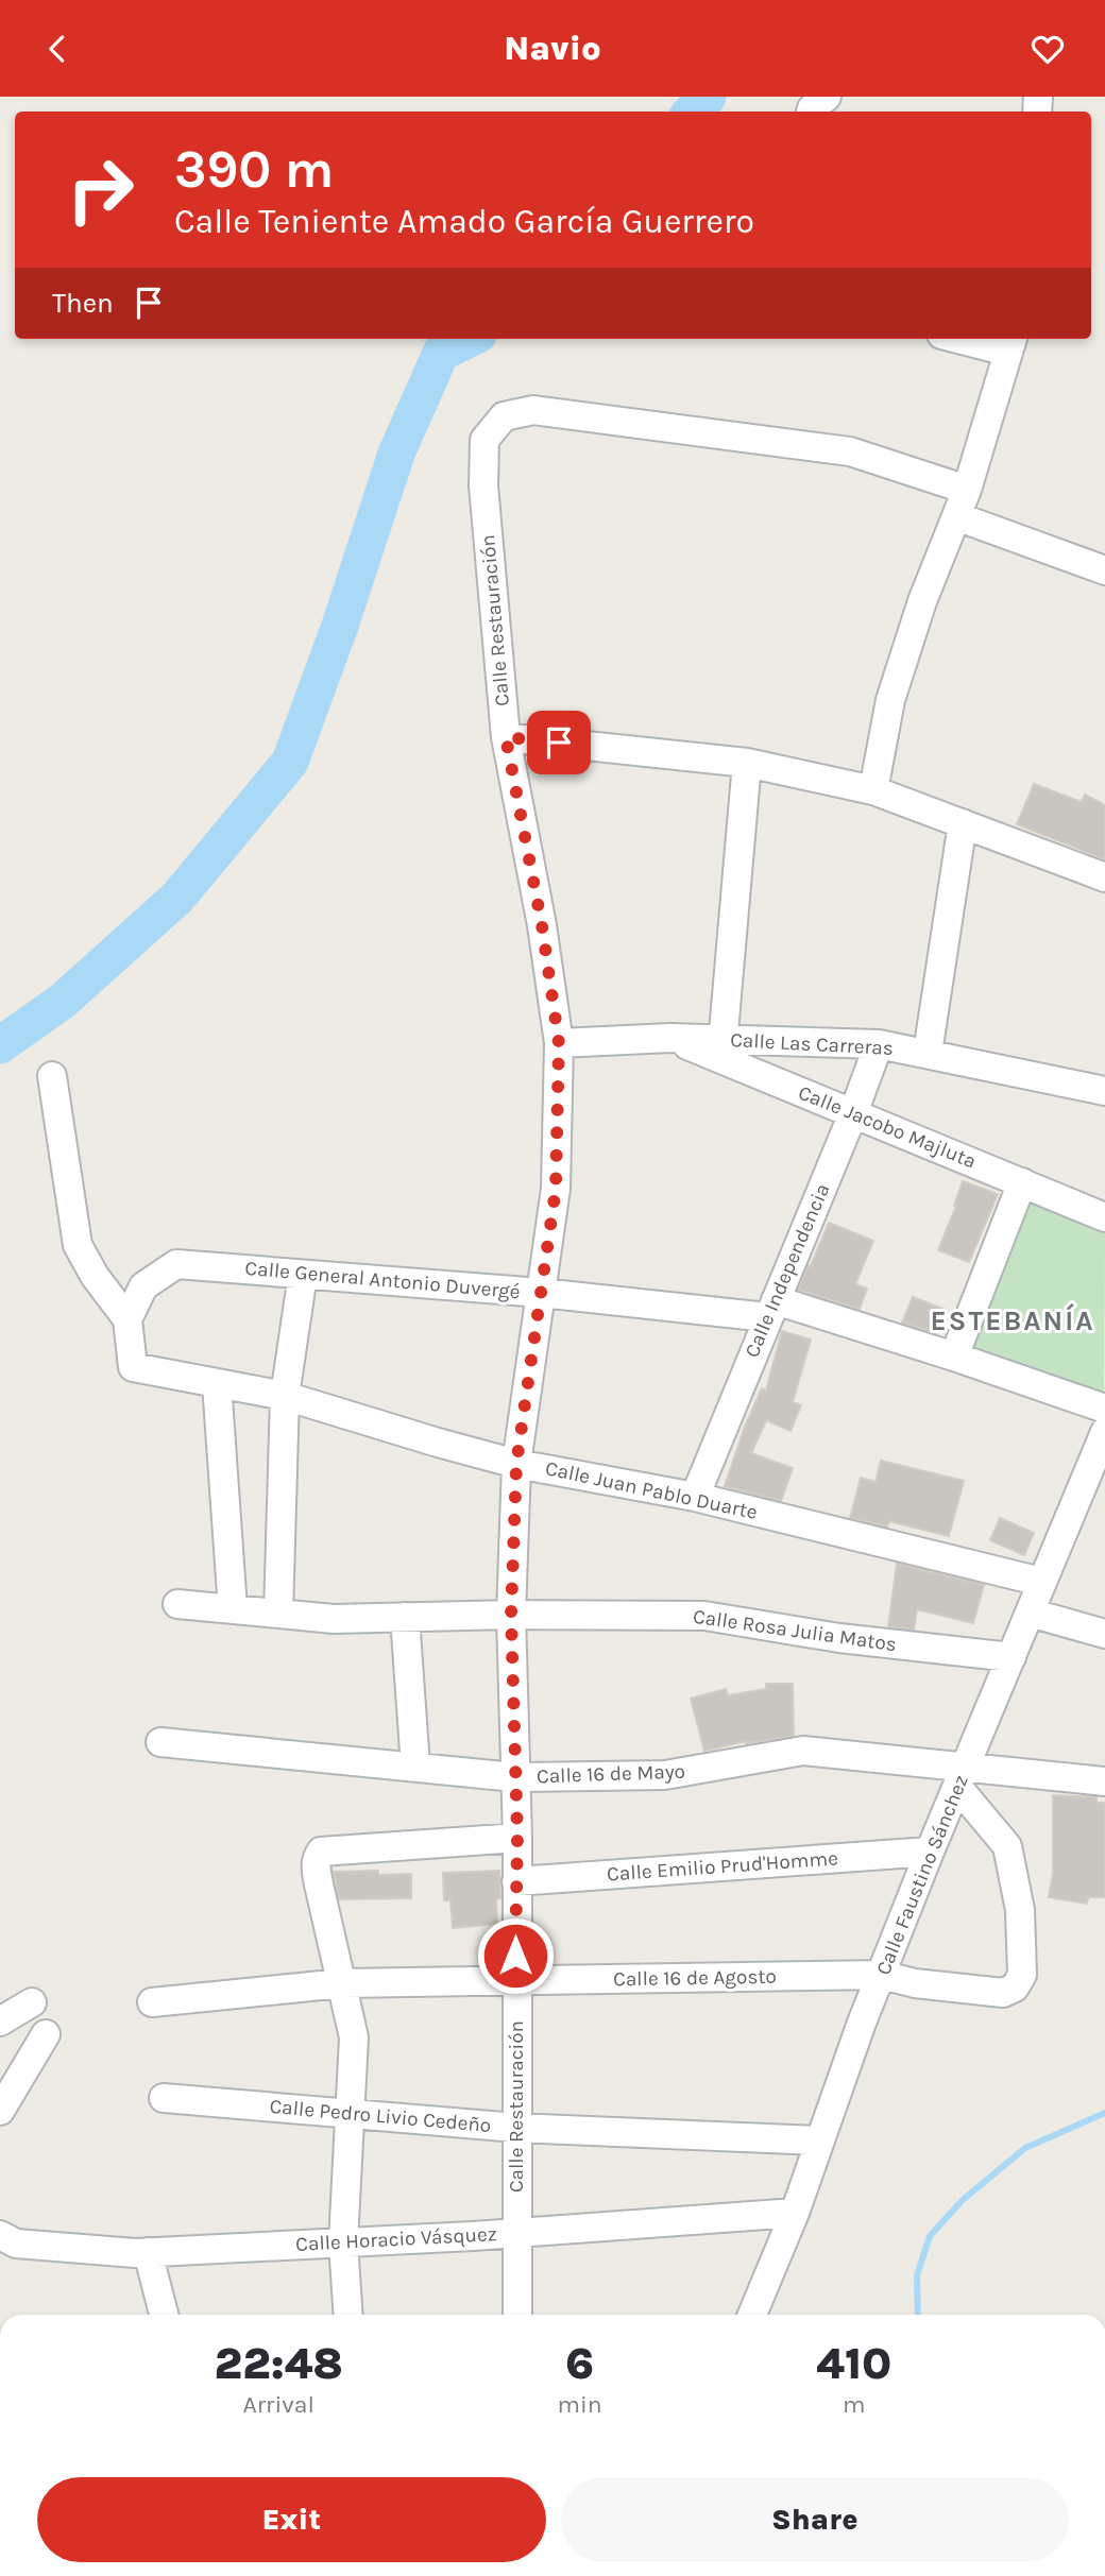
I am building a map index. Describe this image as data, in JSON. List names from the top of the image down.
{
  "streets": {
    "street": [
      "Calle Restauración",
      "Calle Las Carreras",
      "Calle Jacobo Majluta",
      "Calle Independencia",
      "Calle General Antonio Duvergé",
      "Calle Juan Pablo Duarte",
      "Calle Rosa Julia Matos",
      "Calle 16 de Mayo",
      "Calle Emilio Prud'Homme",
      "Calle Faustino Sánchez",
      "Calle 16 de Agosto",
      "Calle Pedro Livio Cedeño",
      "Calle Horacio Vásquez"
    ]
  },
  "crossings": [
    ["Calle Restauración", "Calle Jacobo Majluta"],
    ["Calle Restauración", "Calle General Antonio Duvergé"],
    ["Calle Restauración", "Calle Juan Pablo Duarte"],
    ["Calle Restauración", "Calle Rosa Julia Matos"],
    ["Calle Restauración", "Calle 16 de Mayo"],
    ["Calle Restauración", "Calle Emilio Prud'Homme"],
    ["Calle Restauración", "Calle 16 de Agosto"],
    ["Calle Restauración", "Calle Pedro Livio Cedeño"],
    ["Calle Restauración", "Calle Horacio Vásquez"],
    ["Calle Las Carreras", "Calle Jacobo Majluta"],
    ["Calle Las Carreras", "Calle Independencia"],
    ["Calle Jacobo Majluta", "Calle Independencia"],
    ["Calle Independencia", "Calle General Antonio Duvergé"],
    ["Calle Independencia", "Calle Juan Pablo Duarte"],
    ["Calle General Antonio Duvergé", "Calle Juan Pablo Duarte"],
    ["Calle Juan Pablo Duarte", "Calle Faustino Sánchez"],
    ["Calle Rosa Julia Matos", "Calle Faustino Sánchez"],
    ["Calle 16 de Mayo", "Calle Faustino Sánchez"],
    ["Calle 16 de Mayo", "Calle 16 de Agosto"],
    ["Calle Emilio Prud'Homme", "Calle Faustino Sánchez"],
    ["Calle Faustino Sánchez", "Calle 16 de Agosto"],
    ["Calle Faustino Sánchez", "Calle Pedro Livio Cedeño"],
    ["Calle Faustino Sánchez", "Calle Horacio Vásquez"]
  ],
  "districts": ["ESTEBANÍA"],
  "page": {
    "header": "Navio",
    "turn": ["390 m", "Calle Teniente Amado García Guerrero"],
    "then": "Then",
    "eta": [
      "22:48",
      "Arrival",
      "6",
      "min",
      "410",
      "m"
    ],
    "buttons": ["Exit", "Share"]
  }
}
